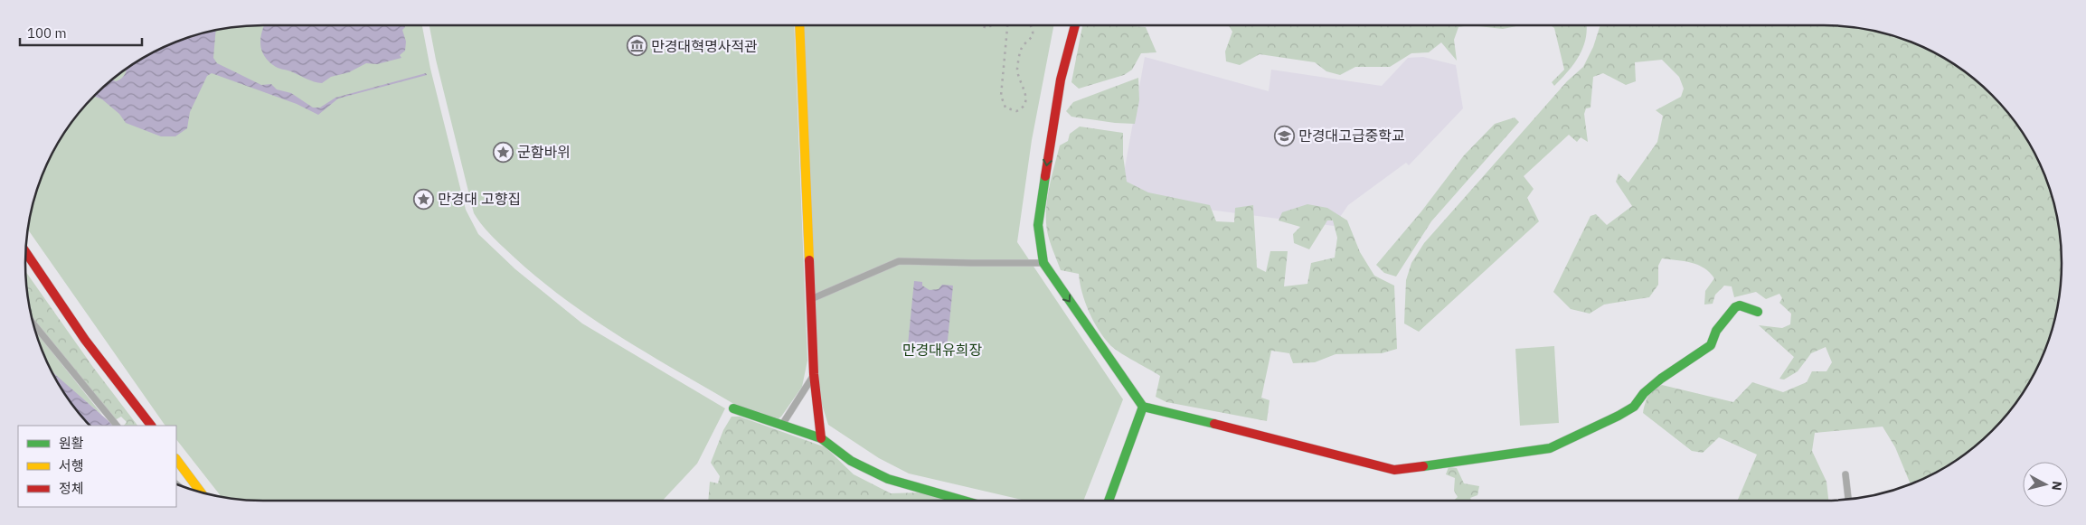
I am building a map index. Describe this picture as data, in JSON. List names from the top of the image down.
{
  "parks": ["만경대유희장"],
  "places": {
    "museum": ["만경대혁명사적관"],
    "school or university": ["만경대고급중학교"],
    "place": ["군함바위", "만경대 고향집"]
  },
  "legend": ["원활", "서행", "정체"],
  "scale_bar": "100 m",
  "north": "right"
}
